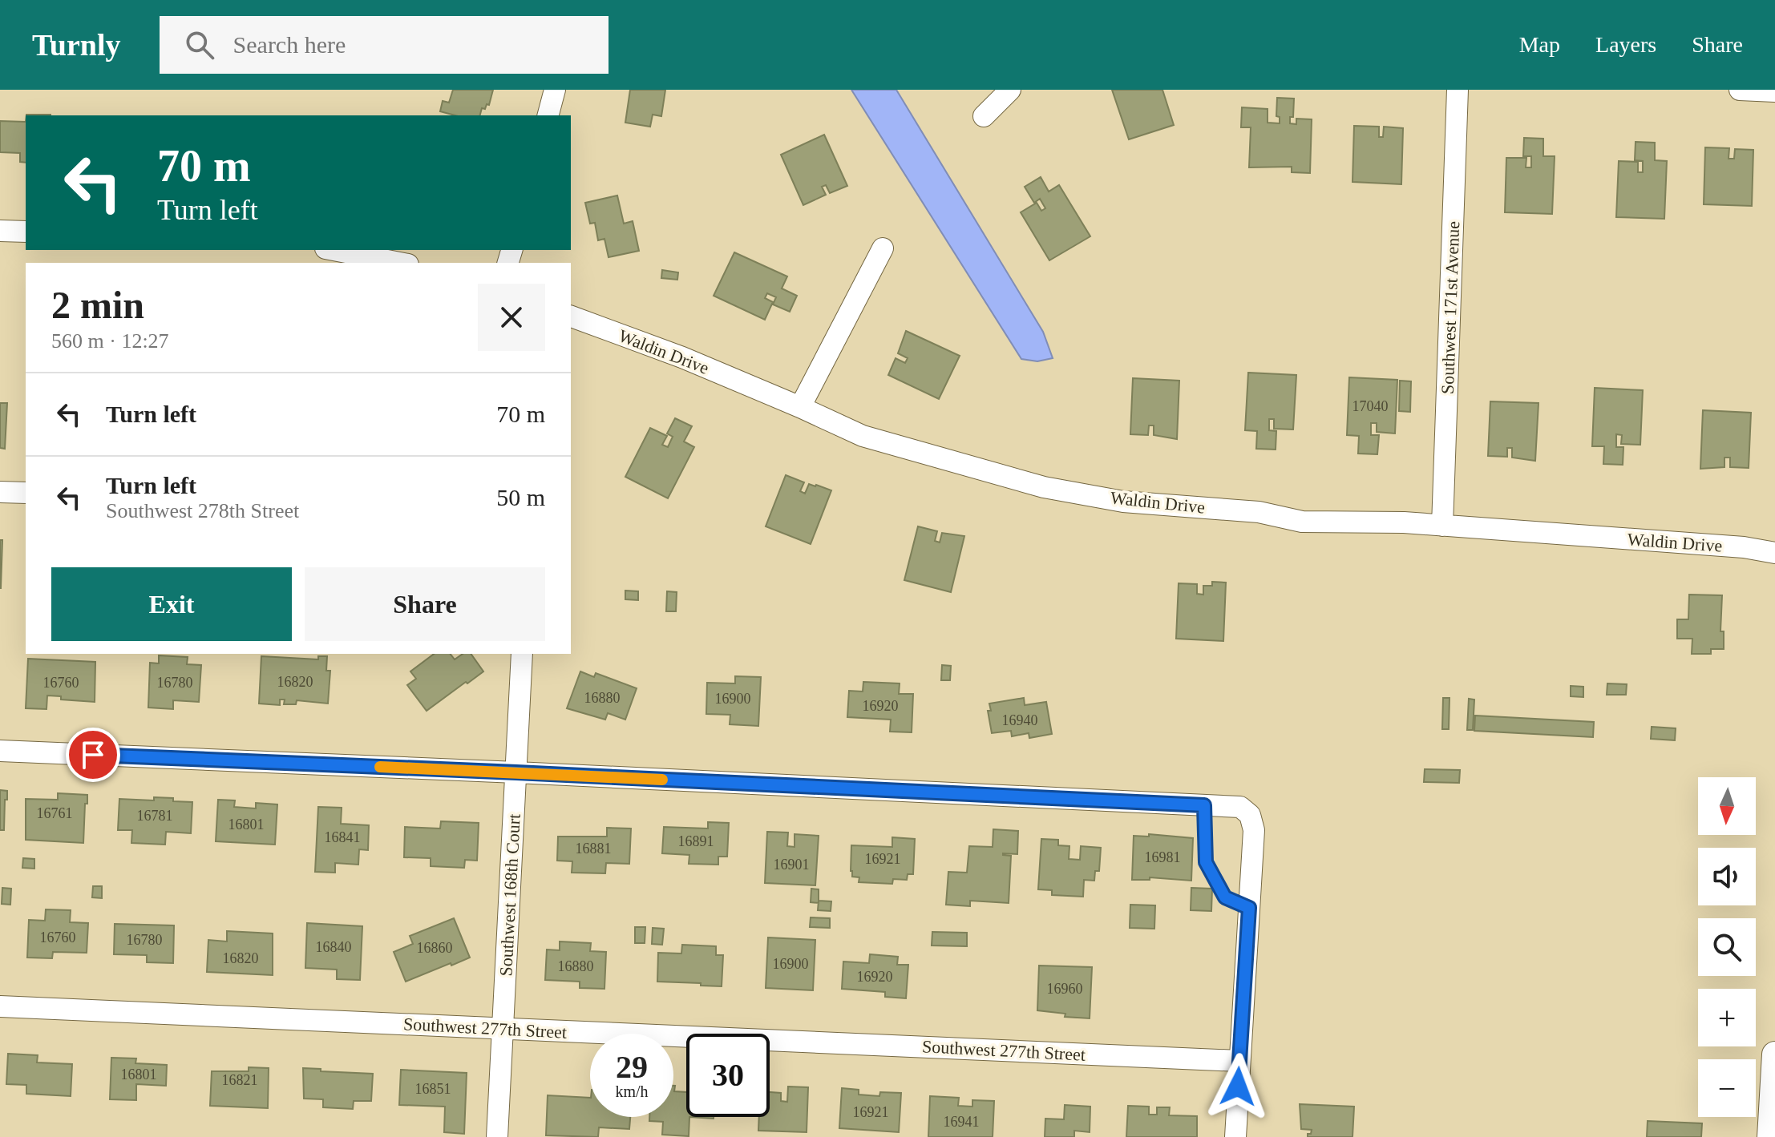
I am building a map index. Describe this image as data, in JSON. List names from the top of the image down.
{
  "streets": {
    "street": [
      "Southwest 171st Avenue",
      "Waldin Drive",
      "Southwest 168th Court",
      "Southwest 277th Street"
    ]
  },
  "crossings": [
    ["Southwest 171st Avenue", "Waldin Drive"],
    ["Southwest 168th Court", "Southwest 277th Street"]
  ],
  "house_numbers": [
    "17040",
    "16820",
    "16760",
    "16780",
    "16880",
    "16900",
    "16920",
    "16940",
    "16761",
    "16781",
    "16801",
    "16841",
    "16891",
    "16881",
    "16981",
    "16921",
    "16901",
    "16760",
    "16780",
    "16840",
    "16860",
    "16820",
    "16900",
    "16880",
    "16920",
    "16960",
    "16801",
    "16821",
    "16851",
    "16921",
    "16941"
  ],
  "north": "bottom",
  "page": {
    "header": "Turnly",
    "search": "Search here",
    "nav": ["Map", "Layers", "Share"],
    "turn": ["70 m", "Turn left"],
    "heading": ["2 min", "560 m · 12:27"],
    "list": [
      {
        "name": "Turn left",
        "value": "70 m"
      },
      {
        "name": "Turn left",
        "note": "Southwest 278th Street",
        "value": "50 m"
      }
    ],
    "buttons": ["Exit", "Share"],
    "map_buttons": ["+", "−"],
    "speed": "29 km/h",
    "limit": "30"
  }
}
